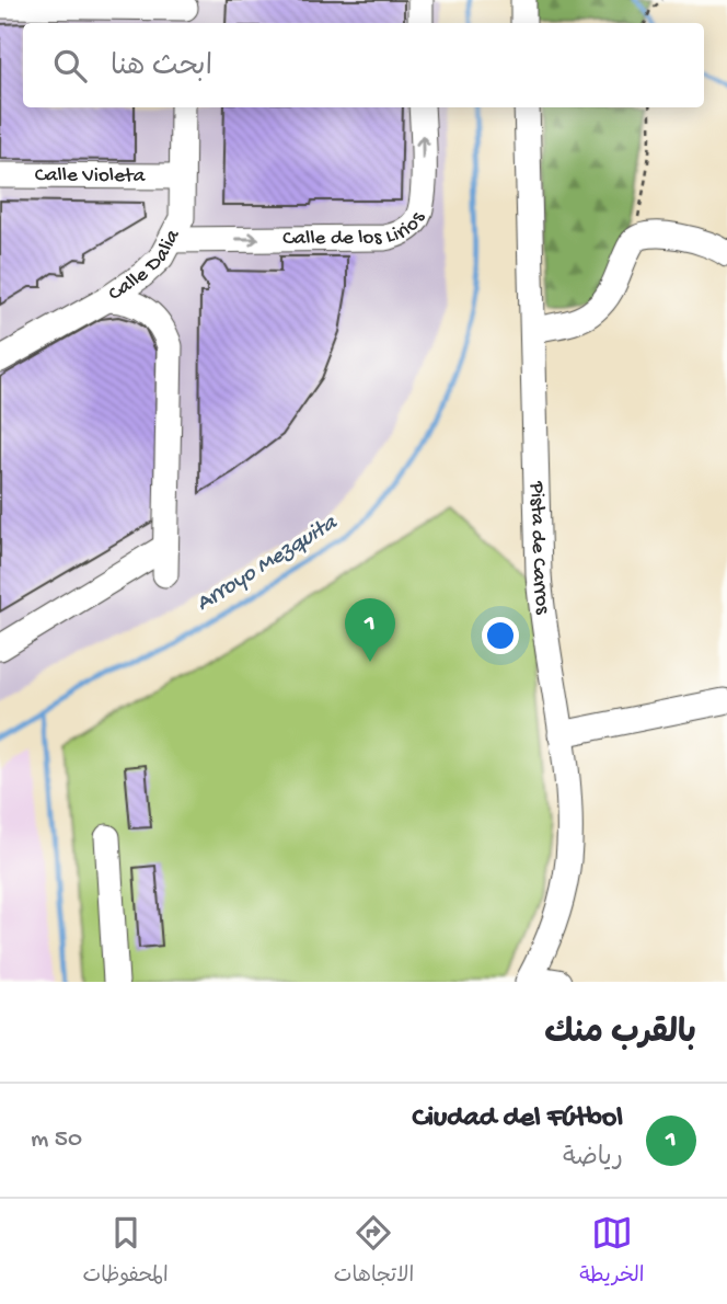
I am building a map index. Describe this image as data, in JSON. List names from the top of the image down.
{
  "streets": {
    "street": [
      "Calle Violeta",
      "Calle de los Lirios",
      "Calle Dalia",
      "Pista de Carros"
    ]
  },
  "crossings": [
    ["Calle Violeta", "Calle Dalia"],
    ["Calle de los Lirios", "Calle Dalia"]
  ],
  "water": ["Arroyo Mezquita"],
  "page": {
    "search": "ابحث هنا",
    "pins": "1",
    "heading": "بالقرب منك",
    "list": [
      {
        "mark": "1",
        "name": "Ciudad del Fútbol",
        "note": "رياضة",
        "value": "50 m"
      }
    ],
    "nav": ["الخريطة", "الاتجاهات", "المحفوظات"]
  }
}
